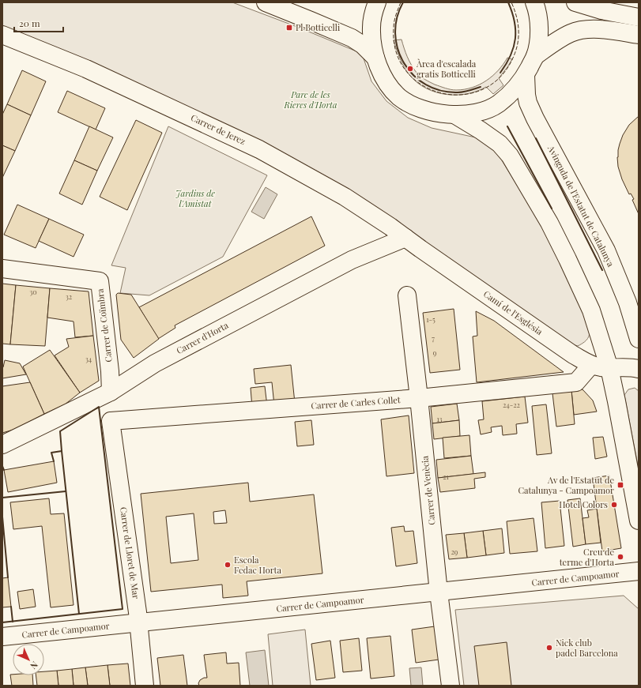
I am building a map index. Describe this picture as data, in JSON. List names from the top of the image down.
{
  "streets": {
    "street": [
      "Carrer de Jerez",
      "Avinguda de l'Estatut de Catalunya",
      "Camí de l'Església",
      "Carrer de Coïmbra",
      "Carrer d'Horta",
      "Carrer de Carles Collet",
      "Carrer de Venècia",
      "Carrer de Lloret de Mar",
      "Carrer de Campoamor"
    ]
  },
  "crossings": [
    ["Carrer de Jerez", "Camí de l'Església"],
    ["Carrer de Jerez", "Carrer d'Horta"],
    ["Camí de l'Església", "Carrer de Carles Collet"],
    ["Carrer de Coïmbra", "Carrer d'Horta"],
    ["Carrer de Carles Collet", "Carrer de Venècia"],
    ["Carrer de Carles Collet", "Carrer de Lloret de Mar"],
    ["Carrer de Venècia", "Carrer de Campoamor"],
    ["Carrer de Lloret de Mar", "Carrer de Campoamor"]
  ],
  "parks": ["Parc de les Rieres d'Horta", "Jardins de l'Amistat"],
  "places": {
    "transit": ["Pl Botticelli", "Av de l'Estatut de Catalunya - Campoamor"],
    "other": [
      "Àrea d'escalada gratis Botticelli",
      "Hotel Colors",
      "Creu de terme d'Horta",
      "Escola Fedac Horta",
      "Nick club padel Barcelona"
    ]
  },
  "house_numbers": [
    "30",
    "32",
    "1-5",
    "7",
    "9",
    "34",
    "24-22",
    "13",
    "21",
    "29"
  ],
  "scale_bar": "20 m",
  "north": "bottom right"
}
